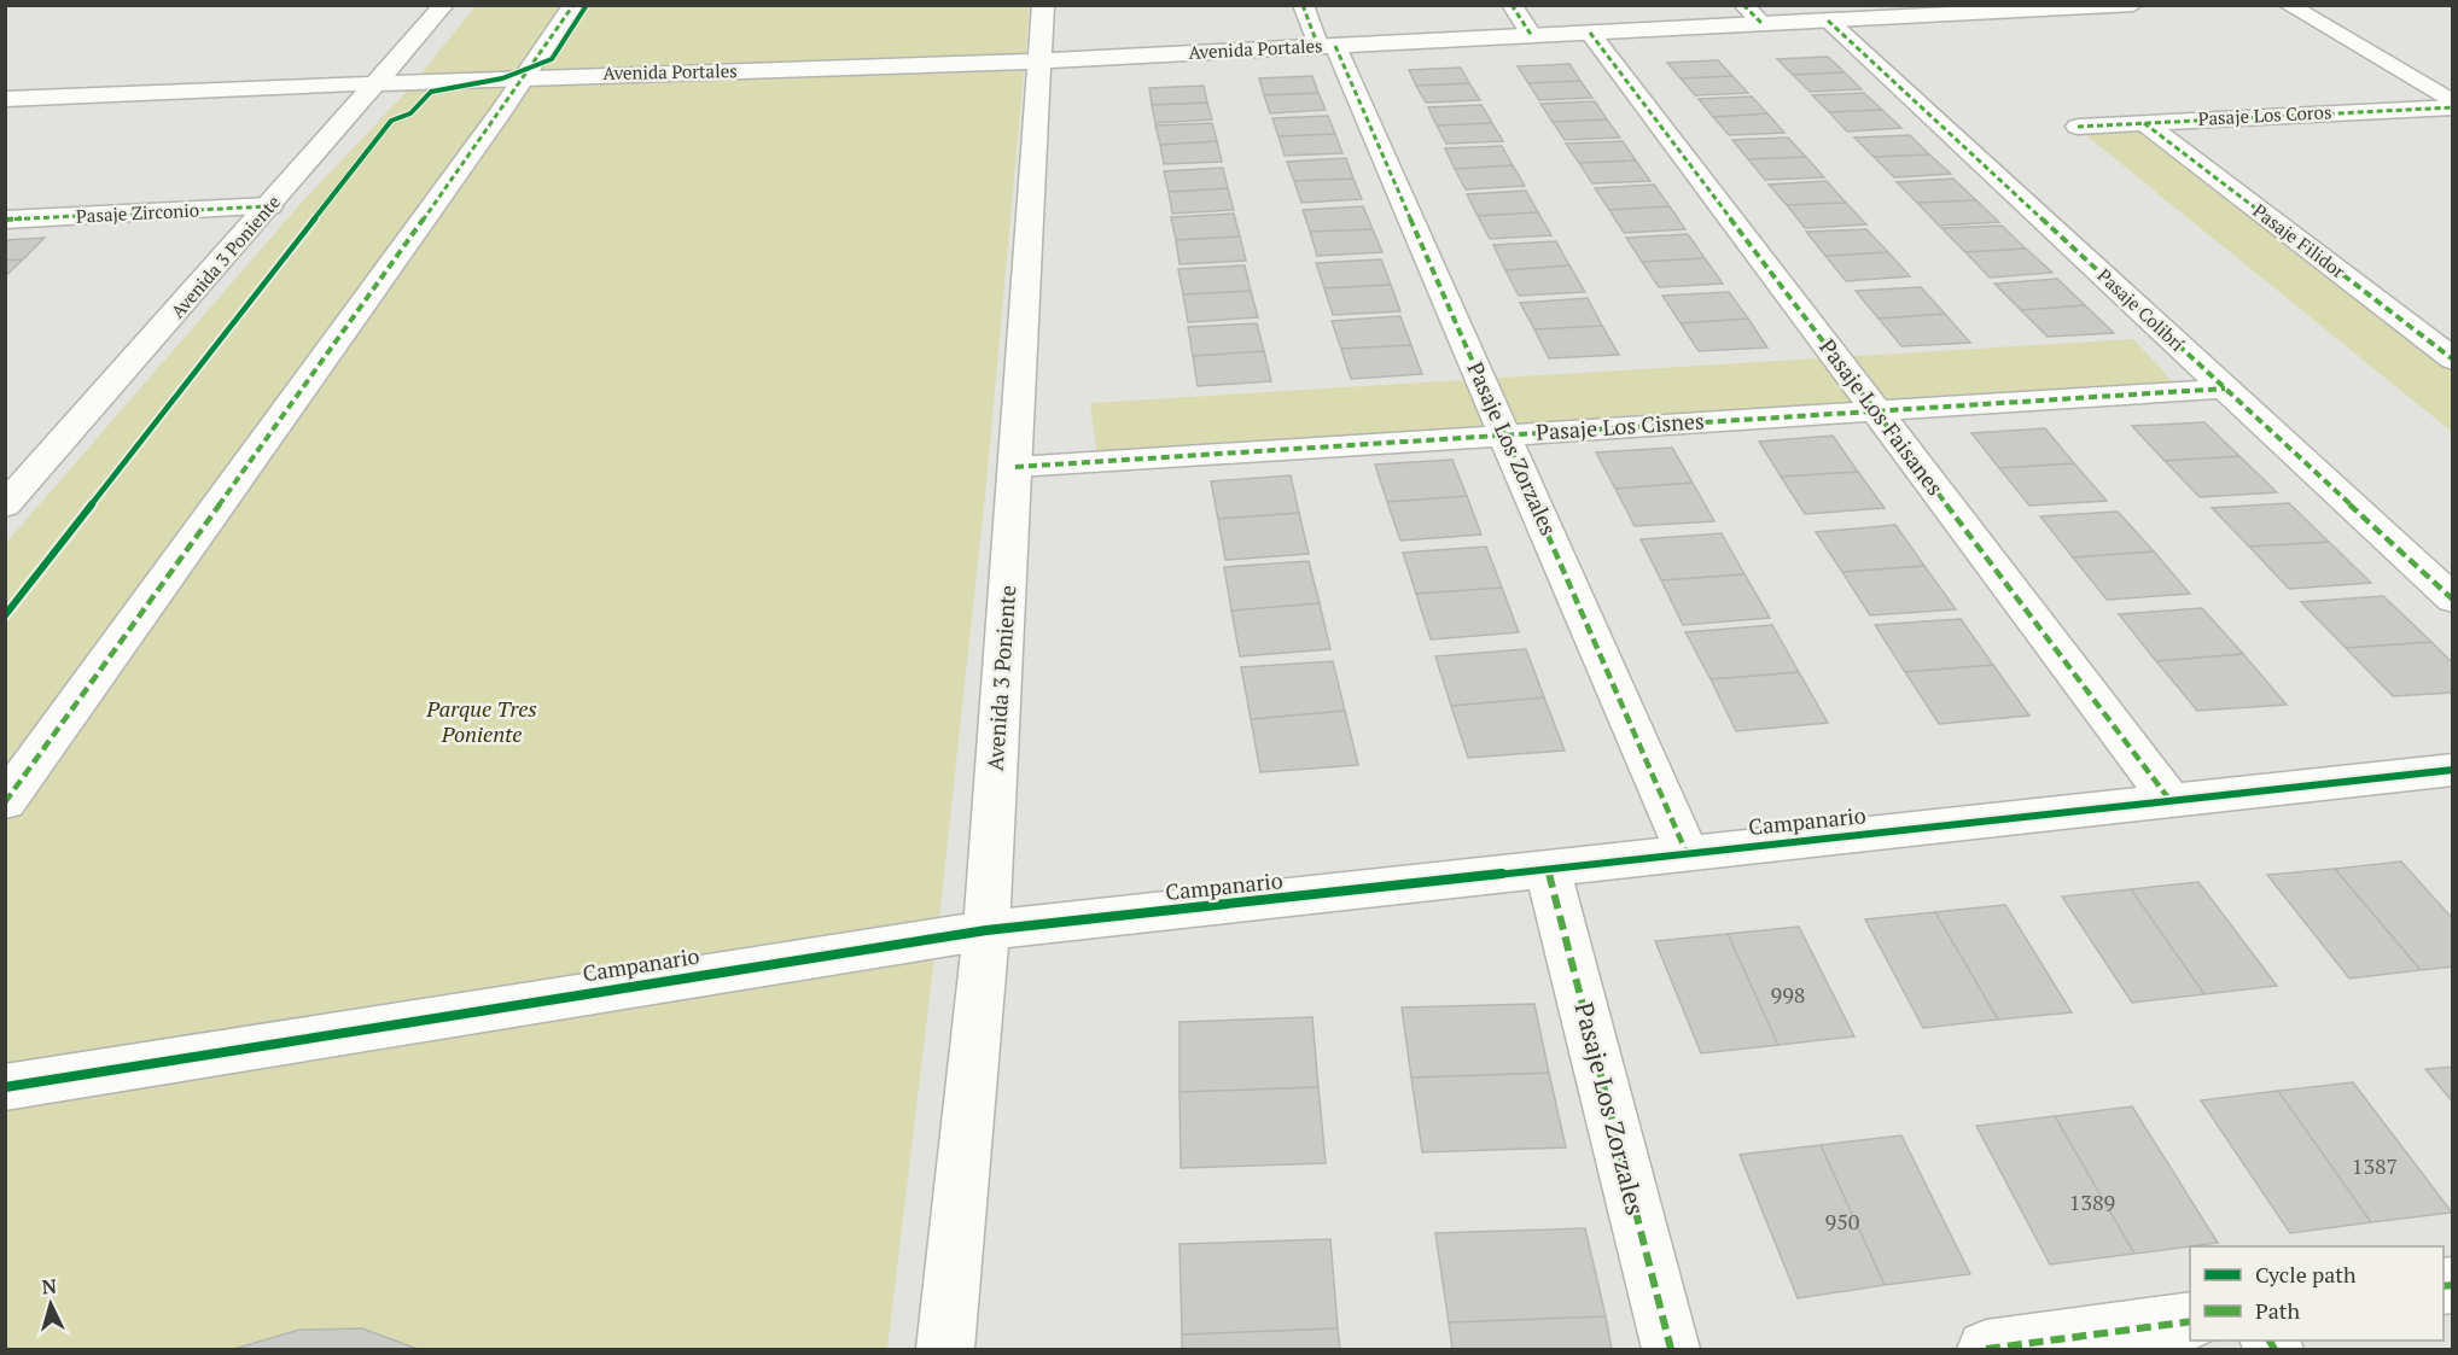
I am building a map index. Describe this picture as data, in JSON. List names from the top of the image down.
{
  "streets": {
    "street": [
      "Avenida Portales",
      "Pasaje Los Coros",
      "Pasaje Zirconio",
      "Pasaje Filidor",
      "Avenida 3 Poniente",
      "Pasaje Colibrí",
      "Pasaje Los Faisanes",
      "Pasaje Los Cisnes",
      "Pasaje Los Zorzales",
      "Campanario"
    ]
  },
  "crossings": [
    ["Avenida Portales", "Avenida 3 Poniente"],
    ["Avenida Portales", "Pasaje Colibrí"],
    ["Avenida Portales", "Pasaje Los Faisanes"],
    ["Avenida Portales", "Pasaje Los Zorzales"],
    ["Pasaje Los Coros", "Pasaje Filidor"],
    ["Pasaje Zirconio", "Avenida 3 Poniente"],
    ["Avenida 3 Poniente", "Pasaje Los Cisnes"],
    ["Avenida 3 Poniente", "Campanario"],
    ["Pasaje Colibrí", "Pasaje Los Cisnes"],
    ["Pasaje Los Faisanes", "Pasaje Los Cisnes"],
    ["Pasaje Los Faisanes", "Campanario"],
    ["Pasaje Los Cisnes", "Pasaje Los Zorzales"],
    ["Pasaje Los Zorzales", "Campanario"]
  ],
  "parks": ["Parque Tres Poniente"],
  "house_numbers": [
    "998",
    "1387",
    "1389",
    "950"
  ],
  "legend": ["Cycle path", "Path"],
  "north": "top"
}
